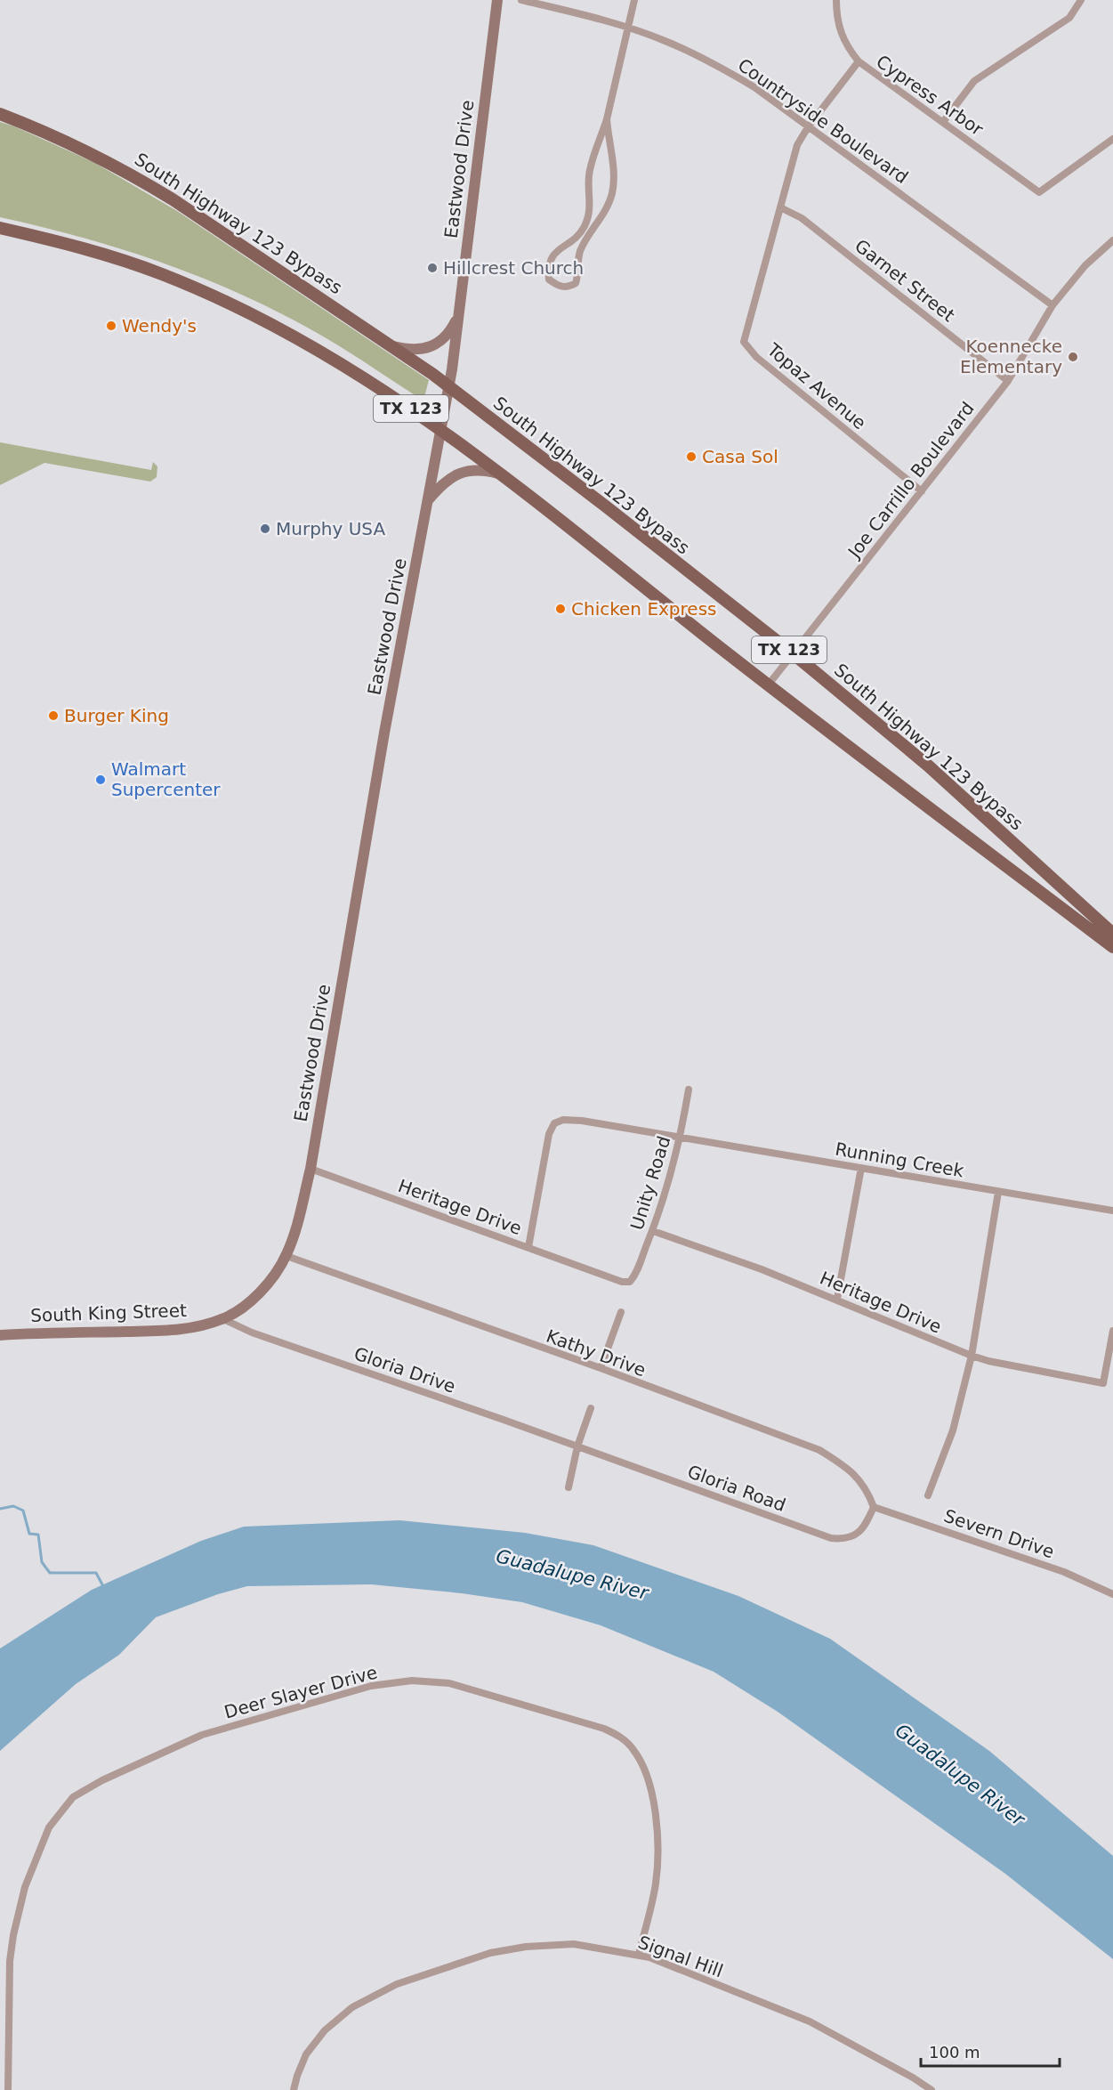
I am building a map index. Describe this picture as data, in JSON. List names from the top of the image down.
{
  "streets": {
    "main road": [
      "Eastwood Drive",
      "South Highway 123 Bypass",
      "TX 123",
      "South King Street"
    ],
    "street": [
      "Cypress Arbor",
      "Countryside Boulevard",
      "Garnet Street",
      "Topaz Avenue",
      "Joe Carrillo Boulevard",
      "Running Creek",
      "Unity Road",
      "Heritage Drive",
      "Kathy Drive",
      "Gloria Drive",
      "Gloria Road",
      "Severn Drive",
      "Deer Slayer Drive",
      "Signal Hill"
    ]
  },
  "crossings": [
    ["Cypress Arbor", "Topaz Avenue"],
    ["Countryside Boulevard", "Topaz Avenue"],
    ["Countryside Boulevard", "Joe Carrillo Boulevard"],
    ["Eastwood Drive", "South Highway 123 Bypass"],
    ["Eastwood Drive", "TX 123"],
    ["Eastwood Drive", "Heritage Drive"],
    ["Eastwood Drive", "South King Street"],
    ["Eastwood Drive", "Kathy Drive"],
    ["South Highway 123 Bypass", "Joe Carrillo Boulevard"],
    ["Garnet Street", "Topaz Avenue"],
    ["Garnet Street", "Joe Carrillo Boulevard"],
    ["Topaz Avenue", "Joe Carrillo Boulevard"],
    ["TX 123", "Joe Carrillo Boulevard"],
    ["Running Creek", "Unity Road"],
    ["Running Creek", "Heritage Drive"],
    ["Unity Road", "Heritage Drive"],
    ["South King Street", "Kathy Drive"],
    ["South King Street", "Gloria Drive"],
    ["Kathy Drive", "Gloria Road"],
    ["Kathy Drive", "Severn Drive"],
    ["Gloria Drive", "Gloria Road"],
    ["Gloria Road", "Severn Drive"],
    ["Deer Slayer Drive", "Signal Hill"]
  ],
  "water": ["Guadalupe River"],
  "places": [
    "Hillcrest Church",
    "Wendy's",
    "Koennecke Elementary",
    "Casa Sol",
    "Murphy USA",
    "Chicken Express",
    "Burger King",
    "Walmart Supercenter"
  ],
  "scale_bar": "100 m"
}
